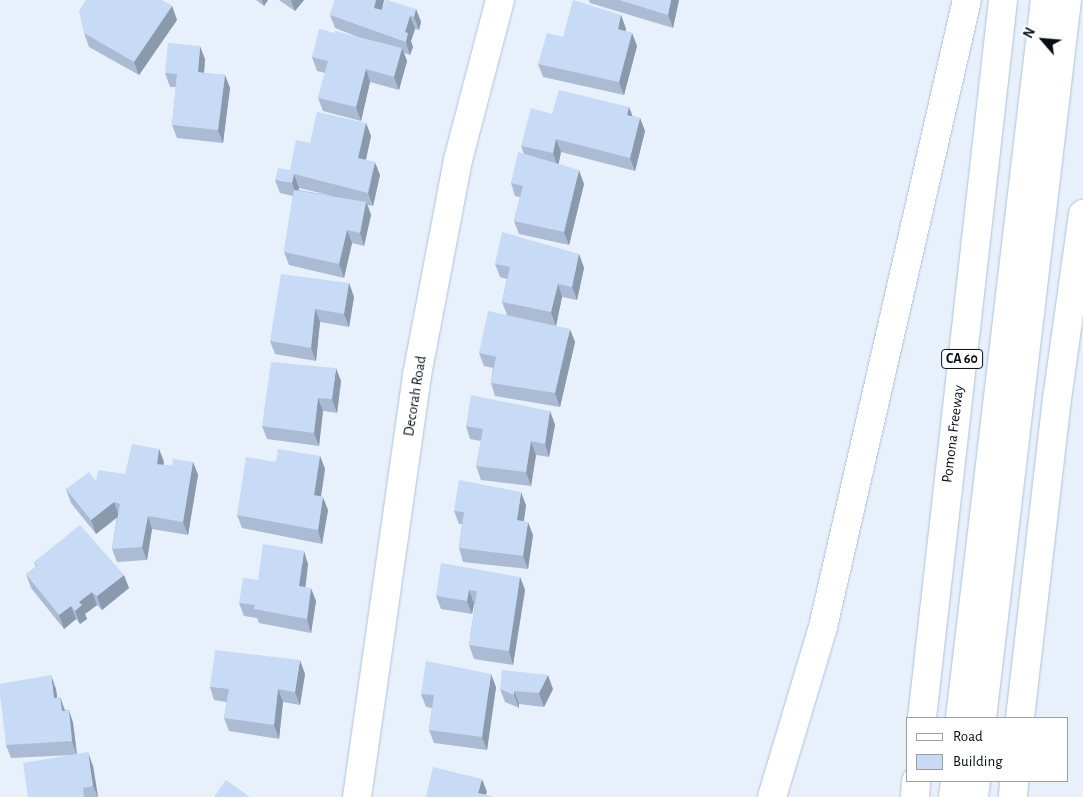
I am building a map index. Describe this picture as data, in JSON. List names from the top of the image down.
{
  "streets": {
    "main road": ["CA 60", "Decorah Road", "Pomona Freeway"]
  },
  "legend": ["Road", "Building"],
  "north": "top left"
}
